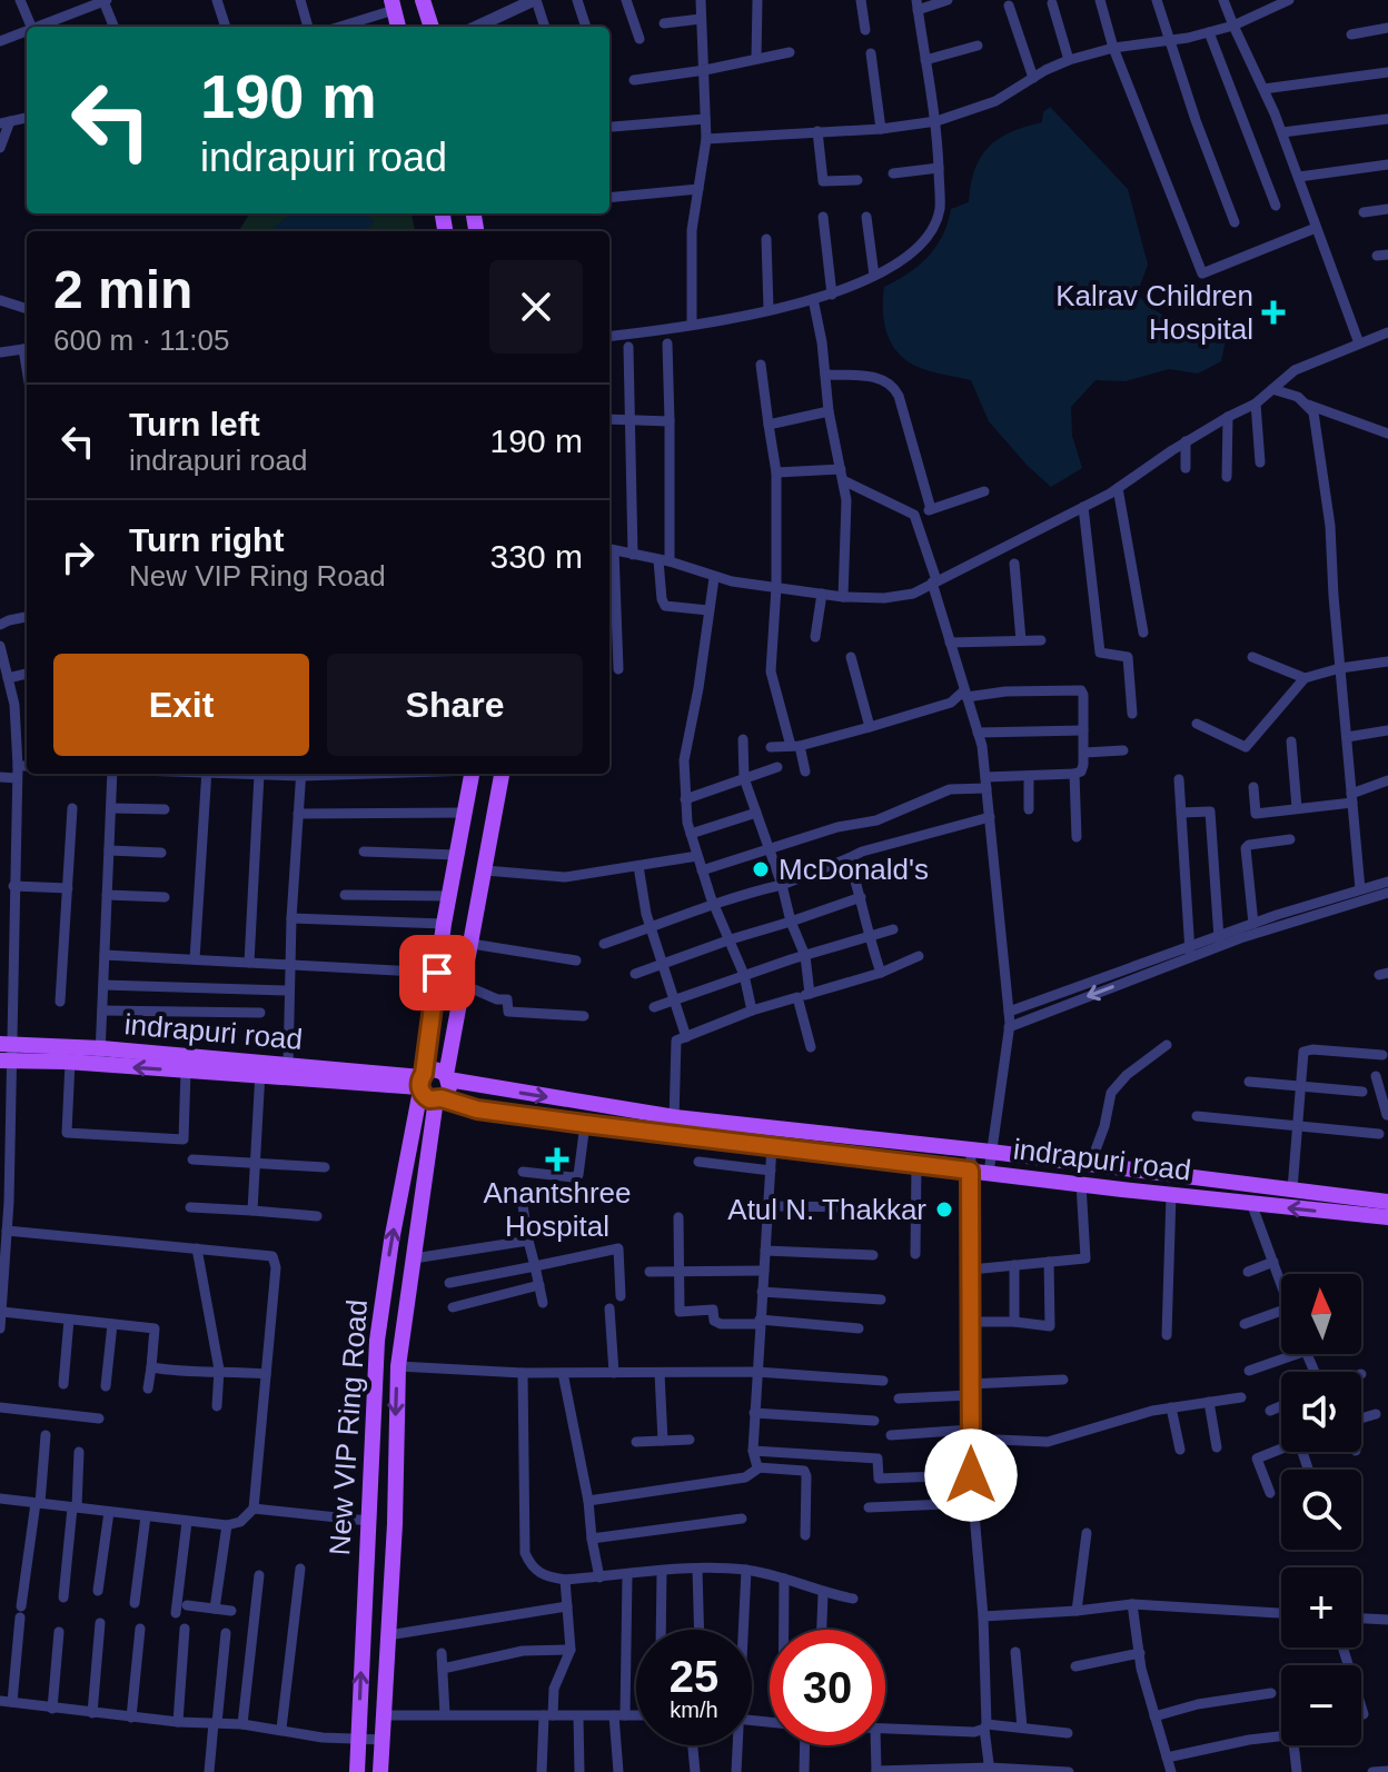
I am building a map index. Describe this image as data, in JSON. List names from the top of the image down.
{
  "streets": {
    "main road": ["indrapuri road", "New VIP Ring Road"]
  },
  "crossings": [
    ["indrapuri road", "New VIP Ring Road"]
  ],
  "places": {
    "health": ["Kalrav Children Hospital", "Anantshree Hospital"],
    "other": ["McDonald's", "Atul N. Thakkar"]
  },
  "north": "top",
  "page": {
    "turn": ["190 m", "indrapuri road"],
    "heading": ["2 min", "600 m · 11:05"],
    "list": [
      {
        "name": "Turn left",
        "note": "indrapuri road",
        "value": "190 m"
      },
      {
        "name": "Turn right",
        "note": "New VIP Ring Road",
        "value": "330 m"
      }
    ],
    "buttons": ["Exit", "Share"],
    "map_buttons": ["+", "−"],
    "speed": "25 km/h",
    "limit": "30"
  }
}
